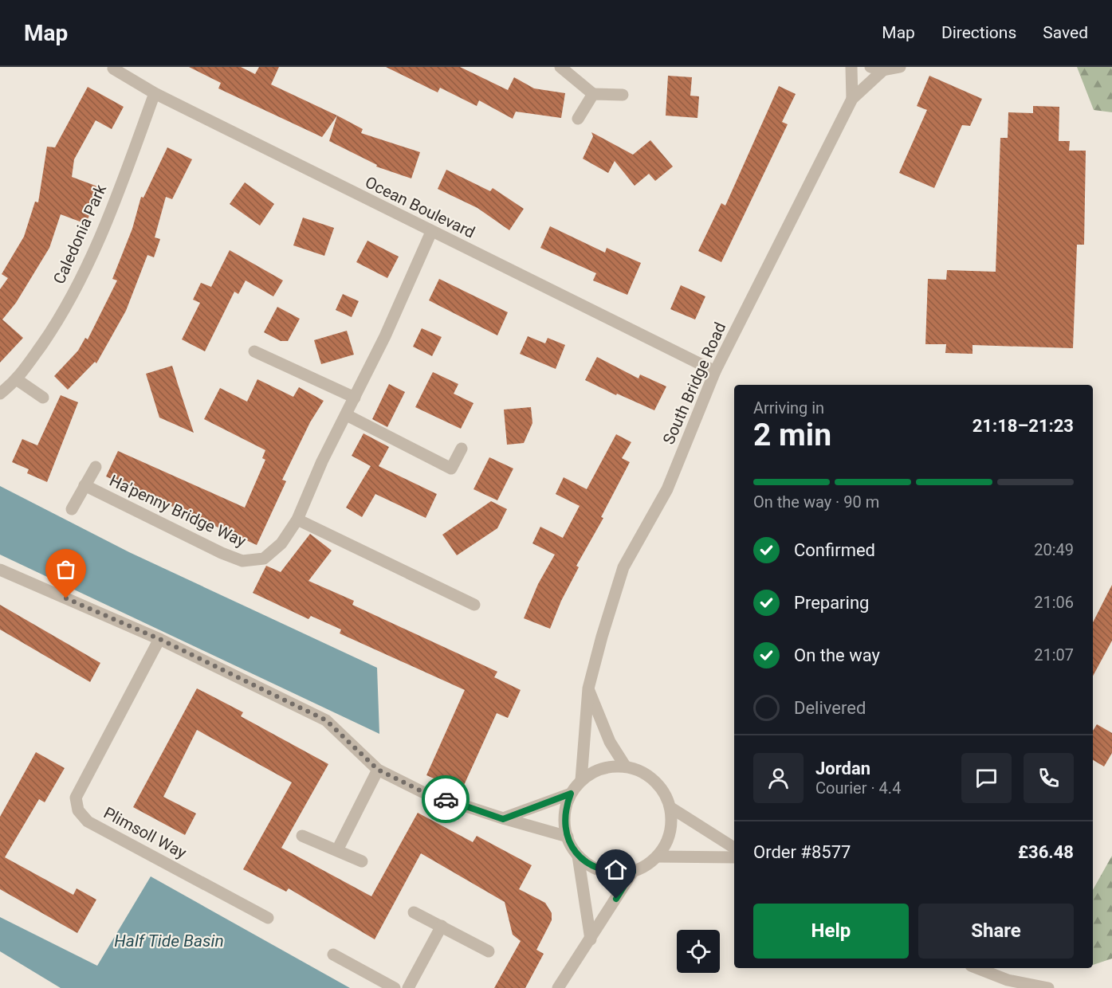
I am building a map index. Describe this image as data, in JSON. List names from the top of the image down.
{
  "streets": {
    "street": [
      "Ocean Boulevard",
      "Caledonia Park",
      "South Bridge Road",
      "Ha'penny Bridge Way",
      "Plimsoll Way"
    ]
  },
  "crossings": [
    ["Ocean Boulevard", "Caledonia Park"],
    ["Ocean Boulevard", "South Bridge Road"],
    ["Ocean Boulevard", "Ha'penny Bridge Way"]
  ],
  "water": ["Half Tide Basin"],
  "page": {
    "header": "Map",
    "nav": ["Map", "Directions", "Saved"],
    "heading": ["2 min", "Arriving in", "21:18–21:23"],
    "panel": [
      "Jordan",
      "Courier · 4.4",
      "Order #8577",
      "£36.48"
    ],
    "bar": "On the way · 90 m",
    "list": [
      ["Confirmed", "20:49"],
      ["Preparing", "21:06"],
      ["On the way", "21:07"],
      "Delivered"
    ],
    "buttons": ["Help", "Share"]
  }
}
